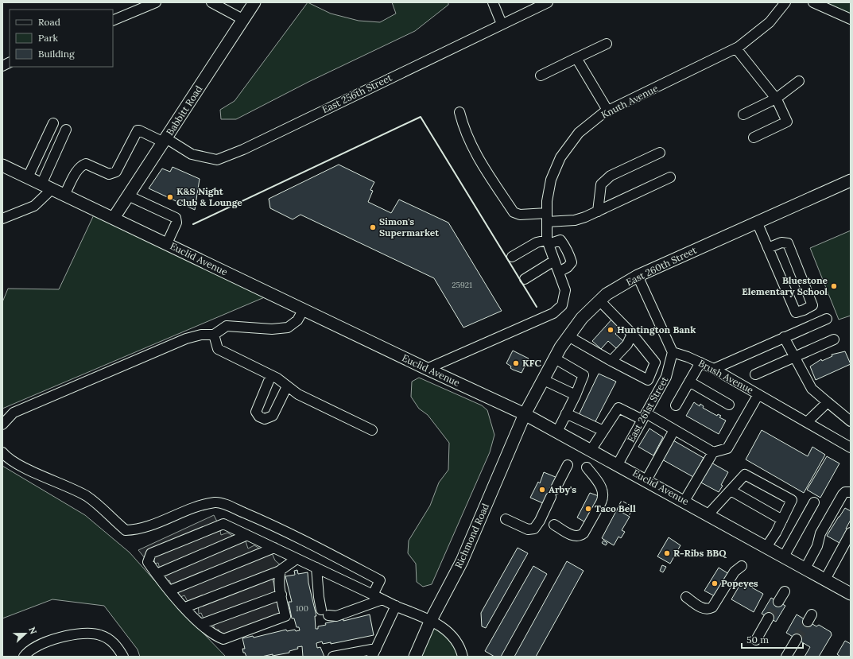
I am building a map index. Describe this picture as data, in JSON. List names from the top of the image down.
{
  "streets": {
    "main road": [
      "Babbitt Road",
      "Euclid Avenue",
      "East 260th Street",
      "Richmond Road"
    ],
    "street": [
      "East 256th Street",
      "Knuth Avenue",
      "Brush Avenue",
      "East 261st Street"
    ]
  },
  "crossings": [
    ["East 256th Street", "Babbitt Road"],
    ["East 256th Street", "Euclid Avenue"],
    ["Knuth Avenue", "Euclid Avenue"],
    ["Babbitt Road", "Euclid Avenue"],
    ["Euclid Avenue", "East 260th Street"],
    ["Euclid Avenue", "East 261st Street"],
    ["Euclid Avenue", "Richmond Road"],
    ["East 260th Street", "Richmond Road"],
    ["Brush Avenue", "East 261st Street"]
  ],
  "places": [
    "K&S Night Club & Lounge",
    "Simon's Supermarket",
    "Bluestone Elementary School",
    "Huntington Bank",
    "KFC",
    "Arby's",
    "Taco Bell",
    "R-Ribs BBQ",
    "Popeyes"
  ],
  "house_numbers": ["25921", "100"],
  "legend": ["Road", "Park", "Building"],
  "scale_bar": "50 m",
  "north": "right"
}
